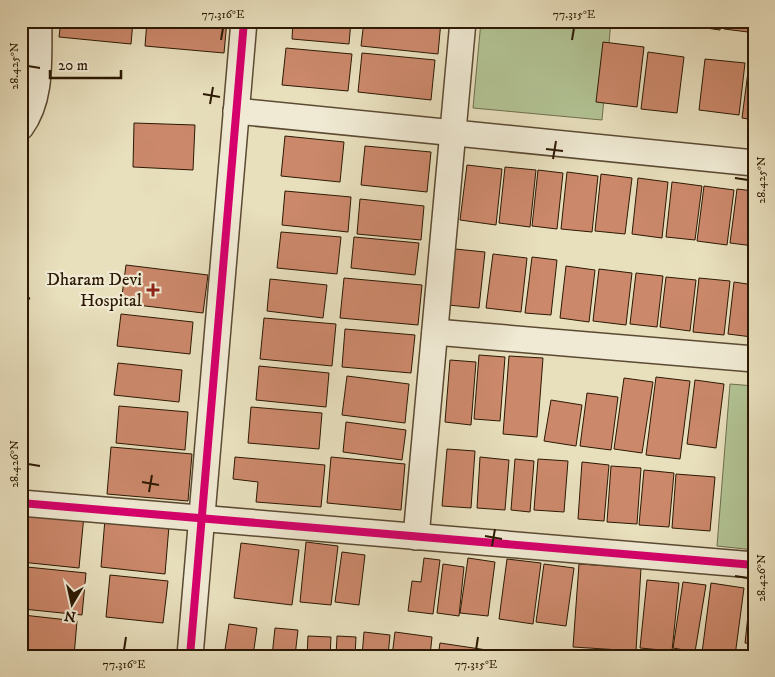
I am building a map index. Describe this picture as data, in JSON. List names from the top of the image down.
{
  "places": {
    "health": ["Dharam Devi Hospital"]
  },
  "scale_bar": "20 m",
  "north": "bottom",
  "coordinates": [
    "77.316°E",
    "77.315°E",
    "28.425°N",
    "28.426°N"
  ]
}
